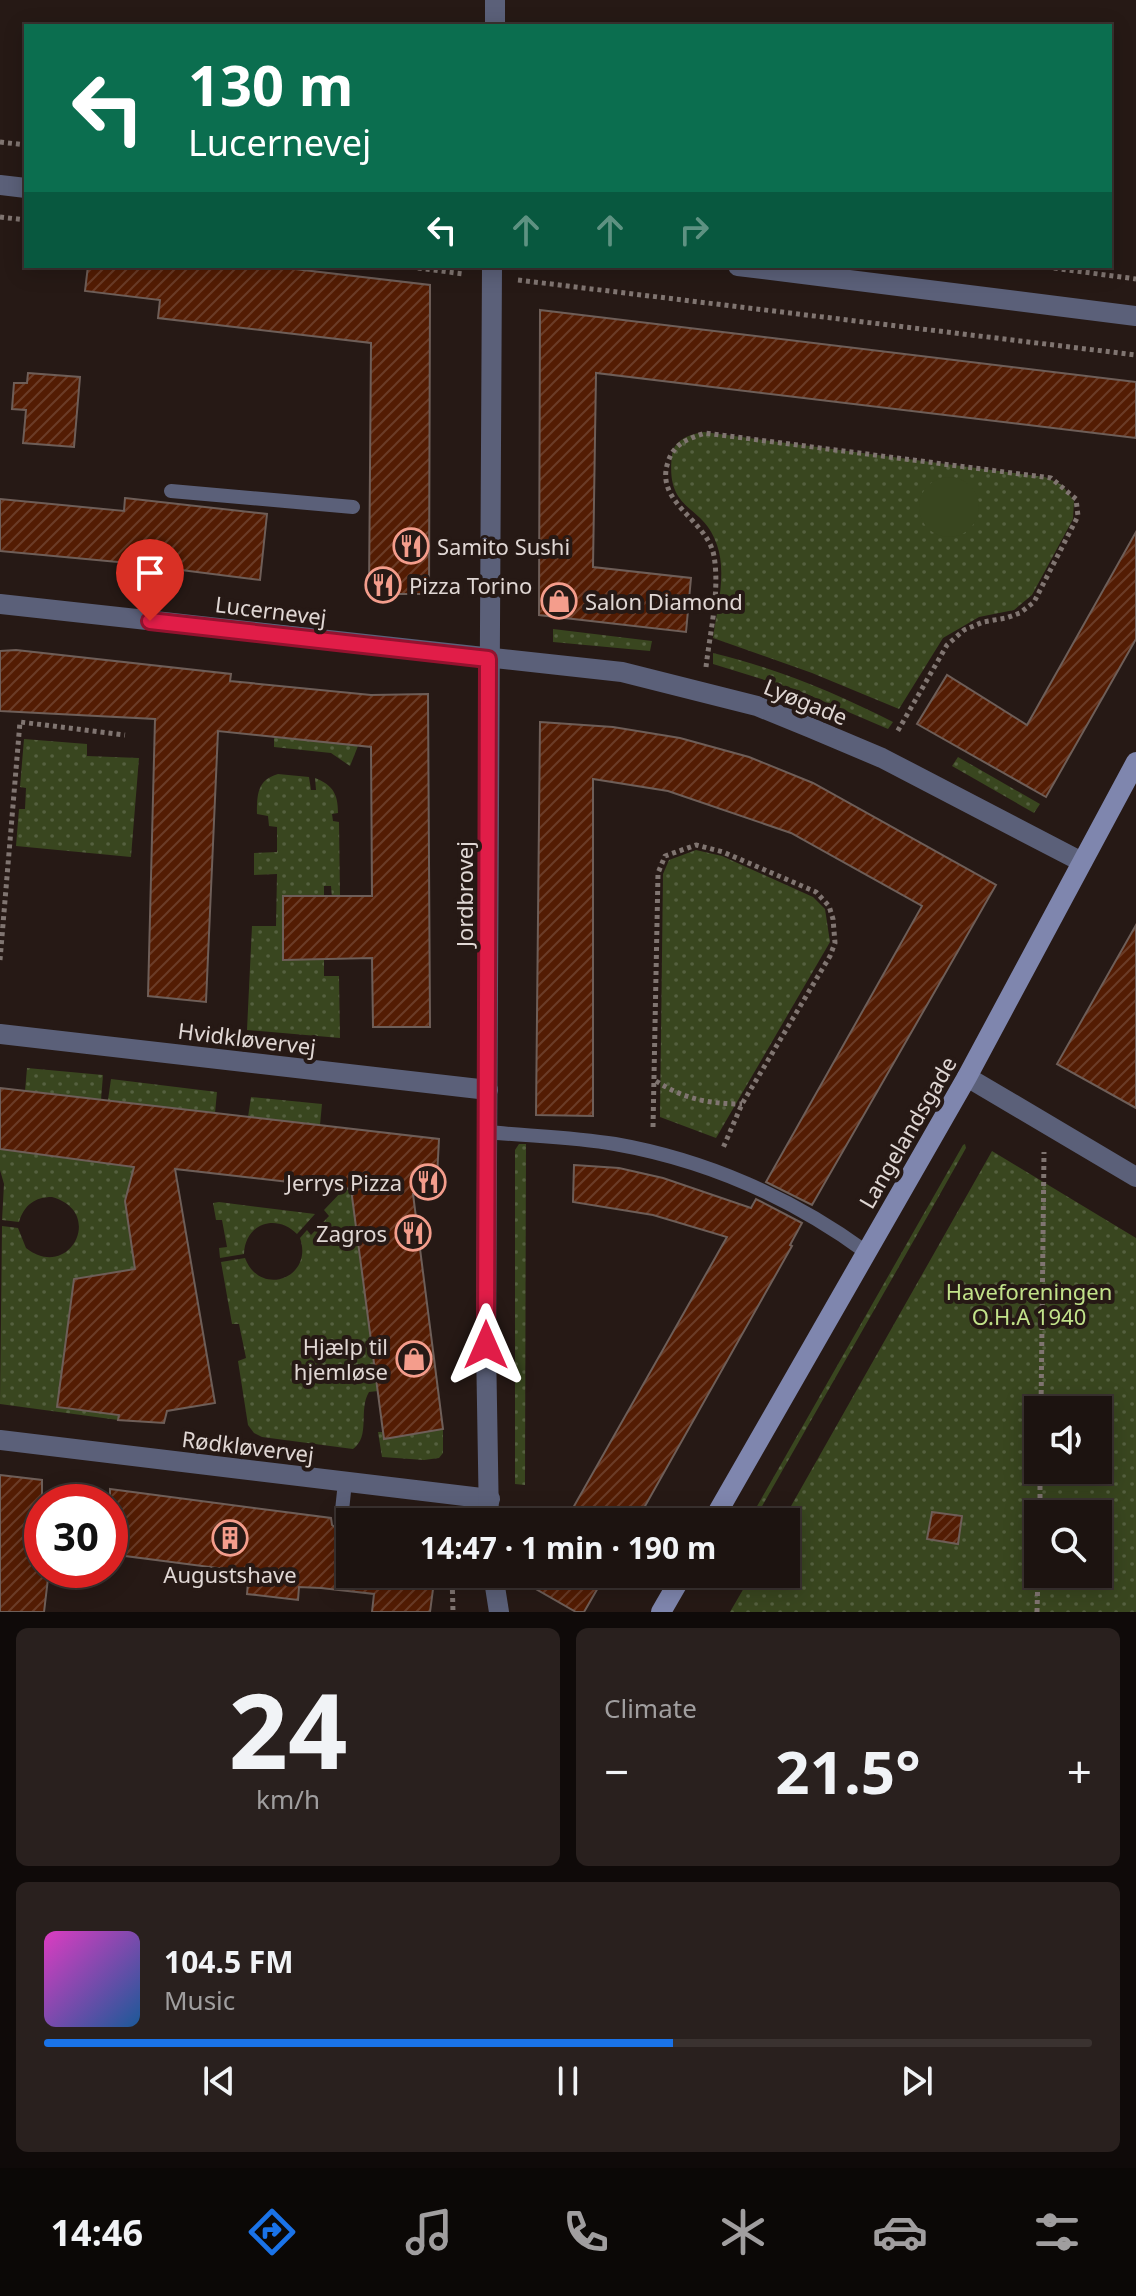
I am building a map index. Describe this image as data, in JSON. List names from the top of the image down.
{
  "streets": {
    "street": [
      "Lucernevej",
      "Lyøgade",
      "Jordbrovej",
      "Hvidkløvervej",
      "Langelandsgade",
      "Rødkløvervej"
    ]
  },
  "crossings": [
    ["Lucernevej", "Lyøgade"],
    ["Lucernevej", "Jordbrovej"],
    ["Lyøgade", "Jordbrovej"],
    ["Lyøgade", "Langelandsgade"],
    ["Jordbrovej", "Hvidkløvervej"],
    ["Jordbrovej", "Rødkløvervej"]
  ],
  "parks": ["Haveforeningen O.H.A 1940"],
  "places": {
    "restaurant": [
      "Samito Sushi",
      "Pizza Torino",
      "Jerrys Pizza",
      "Zagros"
    ],
    "shop": ["Salon Diamond", "Hjælp til hjemløse"],
    "building": ["Augustshave"]
  },
  "page": {
    "turn": ["130 m", "Lucernevej"],
    "limit": "30",
    "trip": "14:47 · 1 min · 190 m",
    "tile": [
      ["24", "km/h"],
      "Climate"
    ],
    "heat": ["−", "21.5°", "+"],
    "song": ["104.5 FM", "Music"],
    "tabs": "14:46"
  }
}
